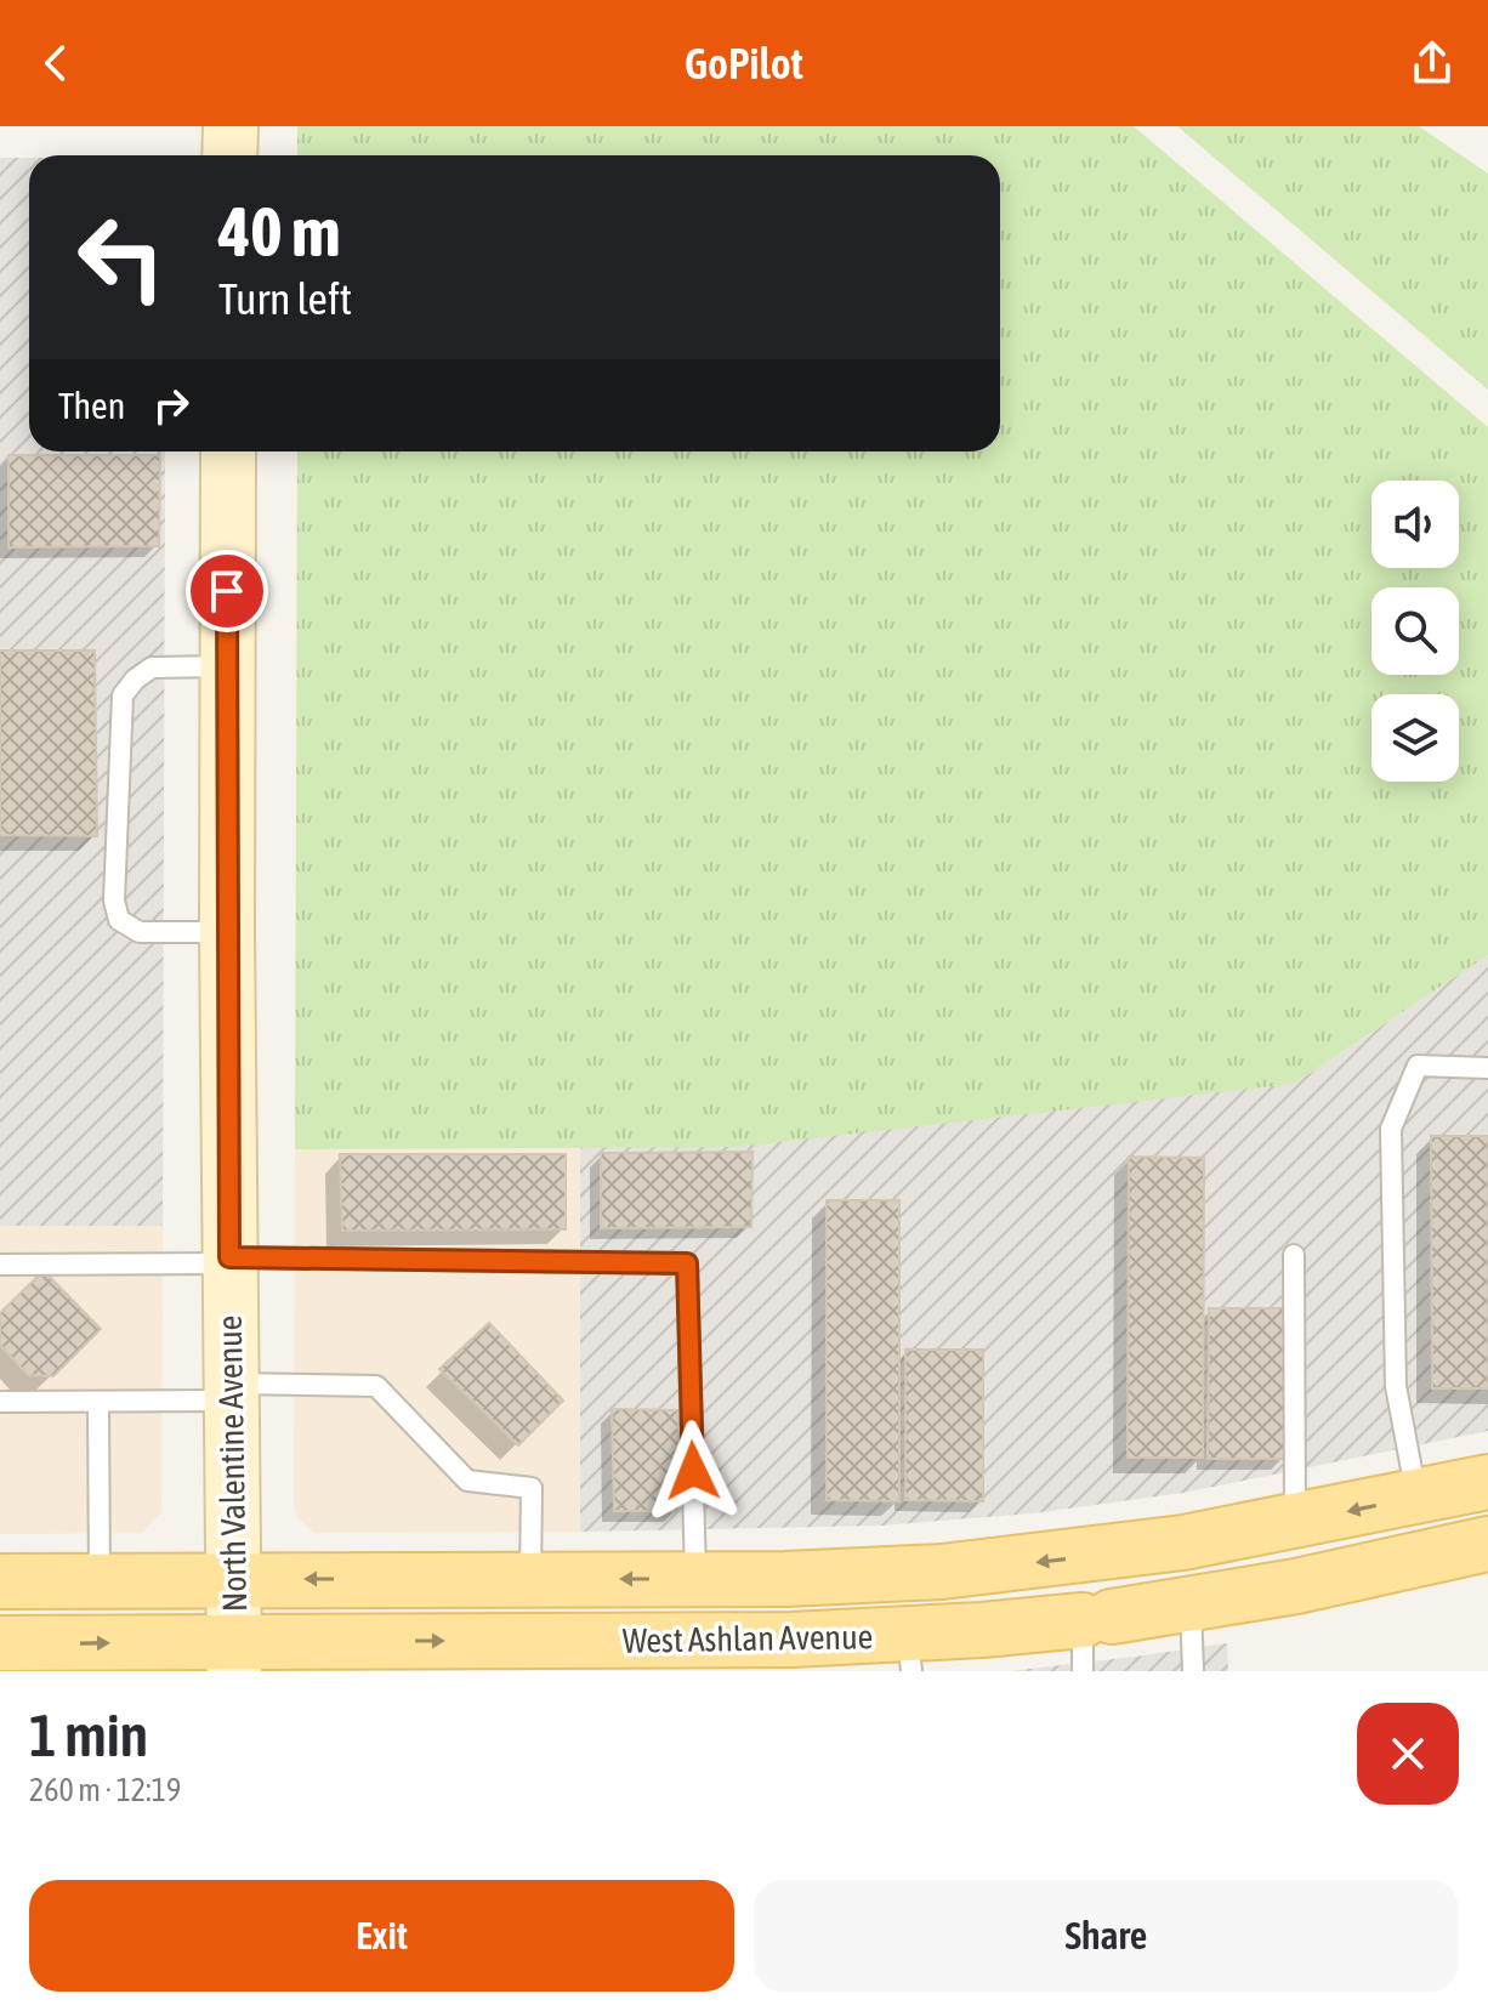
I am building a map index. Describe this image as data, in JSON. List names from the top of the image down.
{
  "streets": {
    "main road": ["West Ashlan Avenue"],
    "street": ["North Valentine Avenue"]
  },
  "crossings": [
    ["North Valentine Avenue", "West Ashlan Avenue"]
  ],
  "page": {
    "header": "GoPilot",
    "turn": ["40 m", "Turn left"],
    "then": "Then",
    "heading": ["1 min", "260 m · 12:19"],
    "buttons": ["Exit", "Share"]
  }
}
